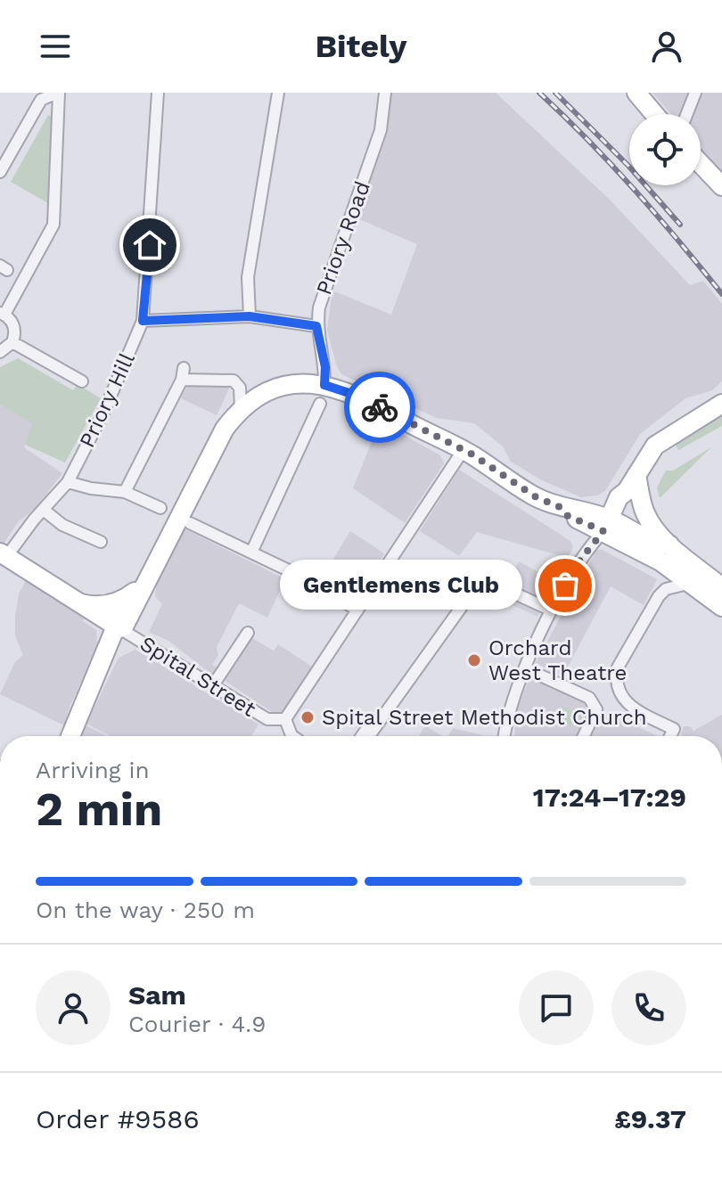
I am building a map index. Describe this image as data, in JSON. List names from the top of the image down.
{
  "streets": {
    "street": ["Priory Road", "Priory Hill", "Spital Street"]
  },
  "places": ["Gentlemens Club", "Orchard West Theatre", "Spital Street Methodist Church"],
  "page": {
    "header": "Bitely",
    "bubble": "Gentlemens Club",
    "heading": ["2 min", "Arriving in", "17:24–17:29"],
    "panel": [
      "Sam",
      "Courier · 4.9",
      "Order #9586",
      "£9.37"
    ],
    "bar": "On the way · 250 m"
  }
}
